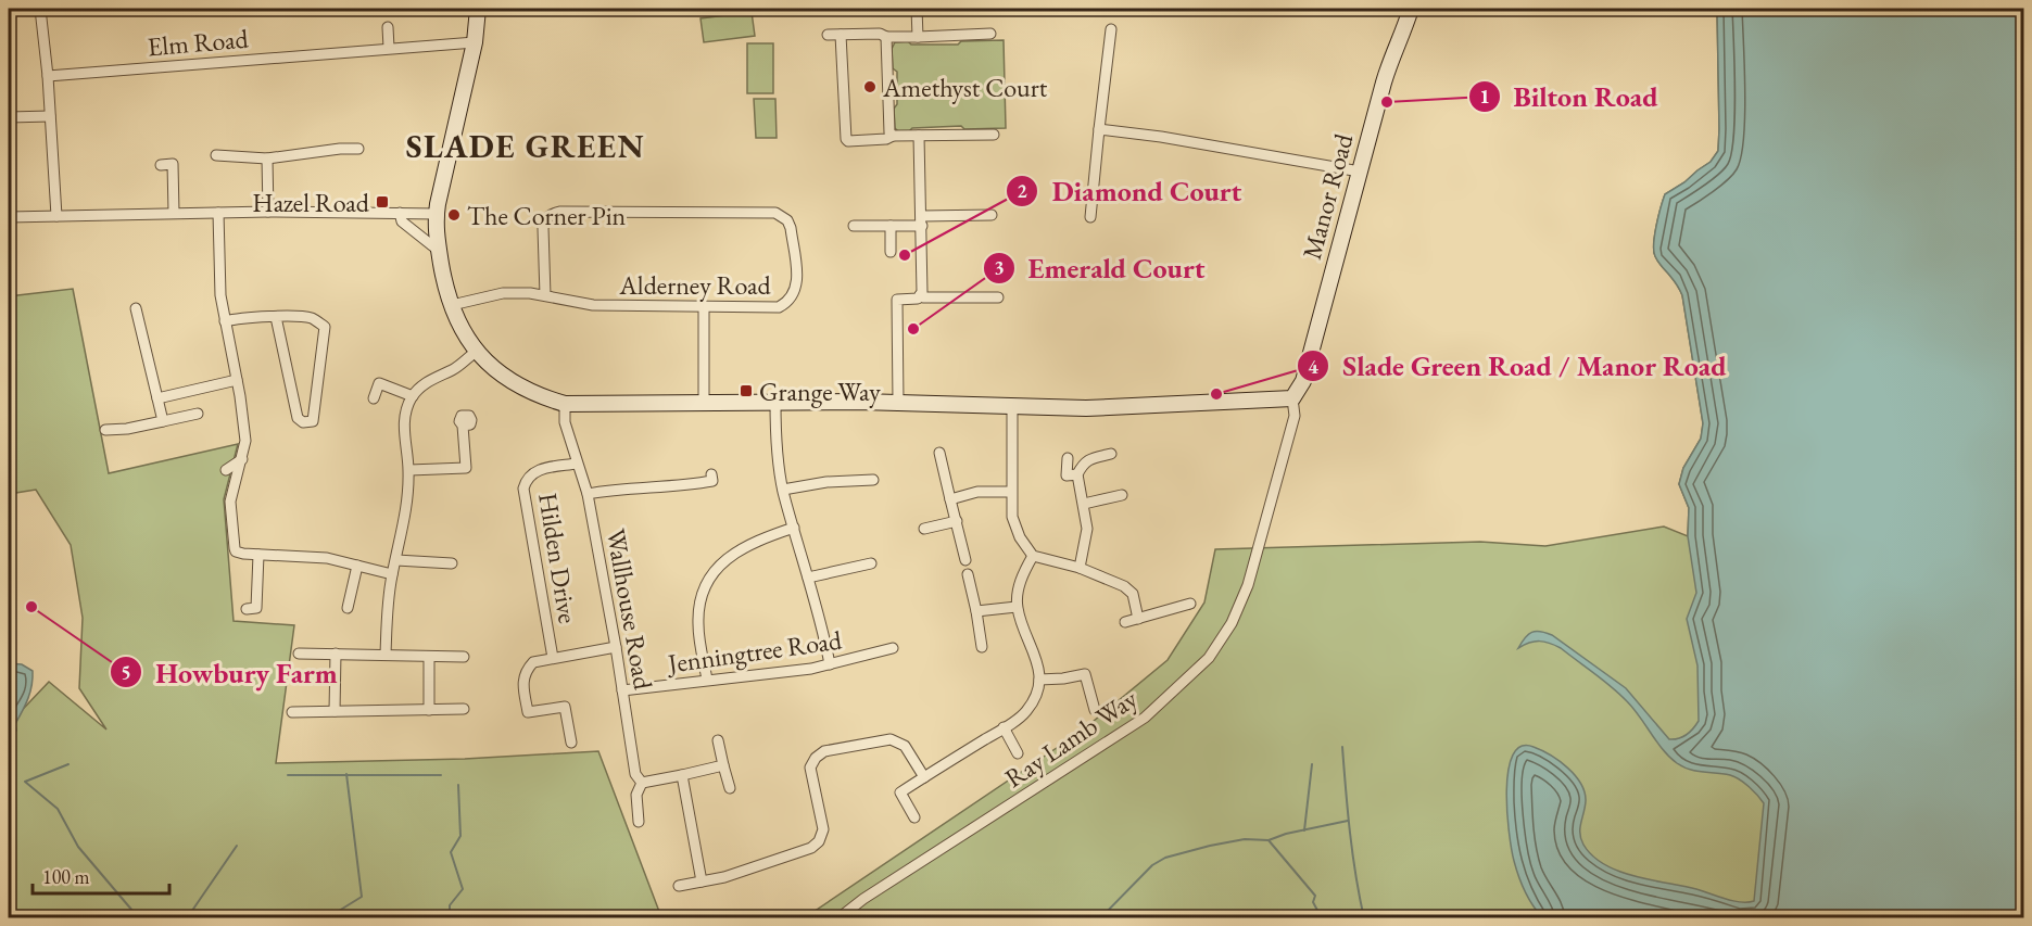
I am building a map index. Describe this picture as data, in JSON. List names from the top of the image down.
{
  "streets": {
    "street": [
      "Elm Road",
      "Manor Road",
      "Alderney Road",
      "Hilden Drive",
      "Wallhouse Road",
      "Jenningtree Road",
      "Ray Lamb Way"
    ]
  },
  "crossings": [
    ["Manor Road", "Ray Lamb Way"],
    ["Hilden Drive", "Wallhouse Road"],
    ["Wallhouse Road", "Jenningtree Road"]
  ],
  "districts": ["SLADE GREEN"],
  "places": {
    "other": [
      "Amethyst Court",
      "Bilton Road",
      "The Corner Pin",
      "Diamond Court",
      "Emerald Court",
      "Slade Green Road / Manor Road",
      "Howbury Farm"
    ],
    "transit": ["Hazel Road", "Grange Way"]
  },
  "scale_bar": "100 m"
}
